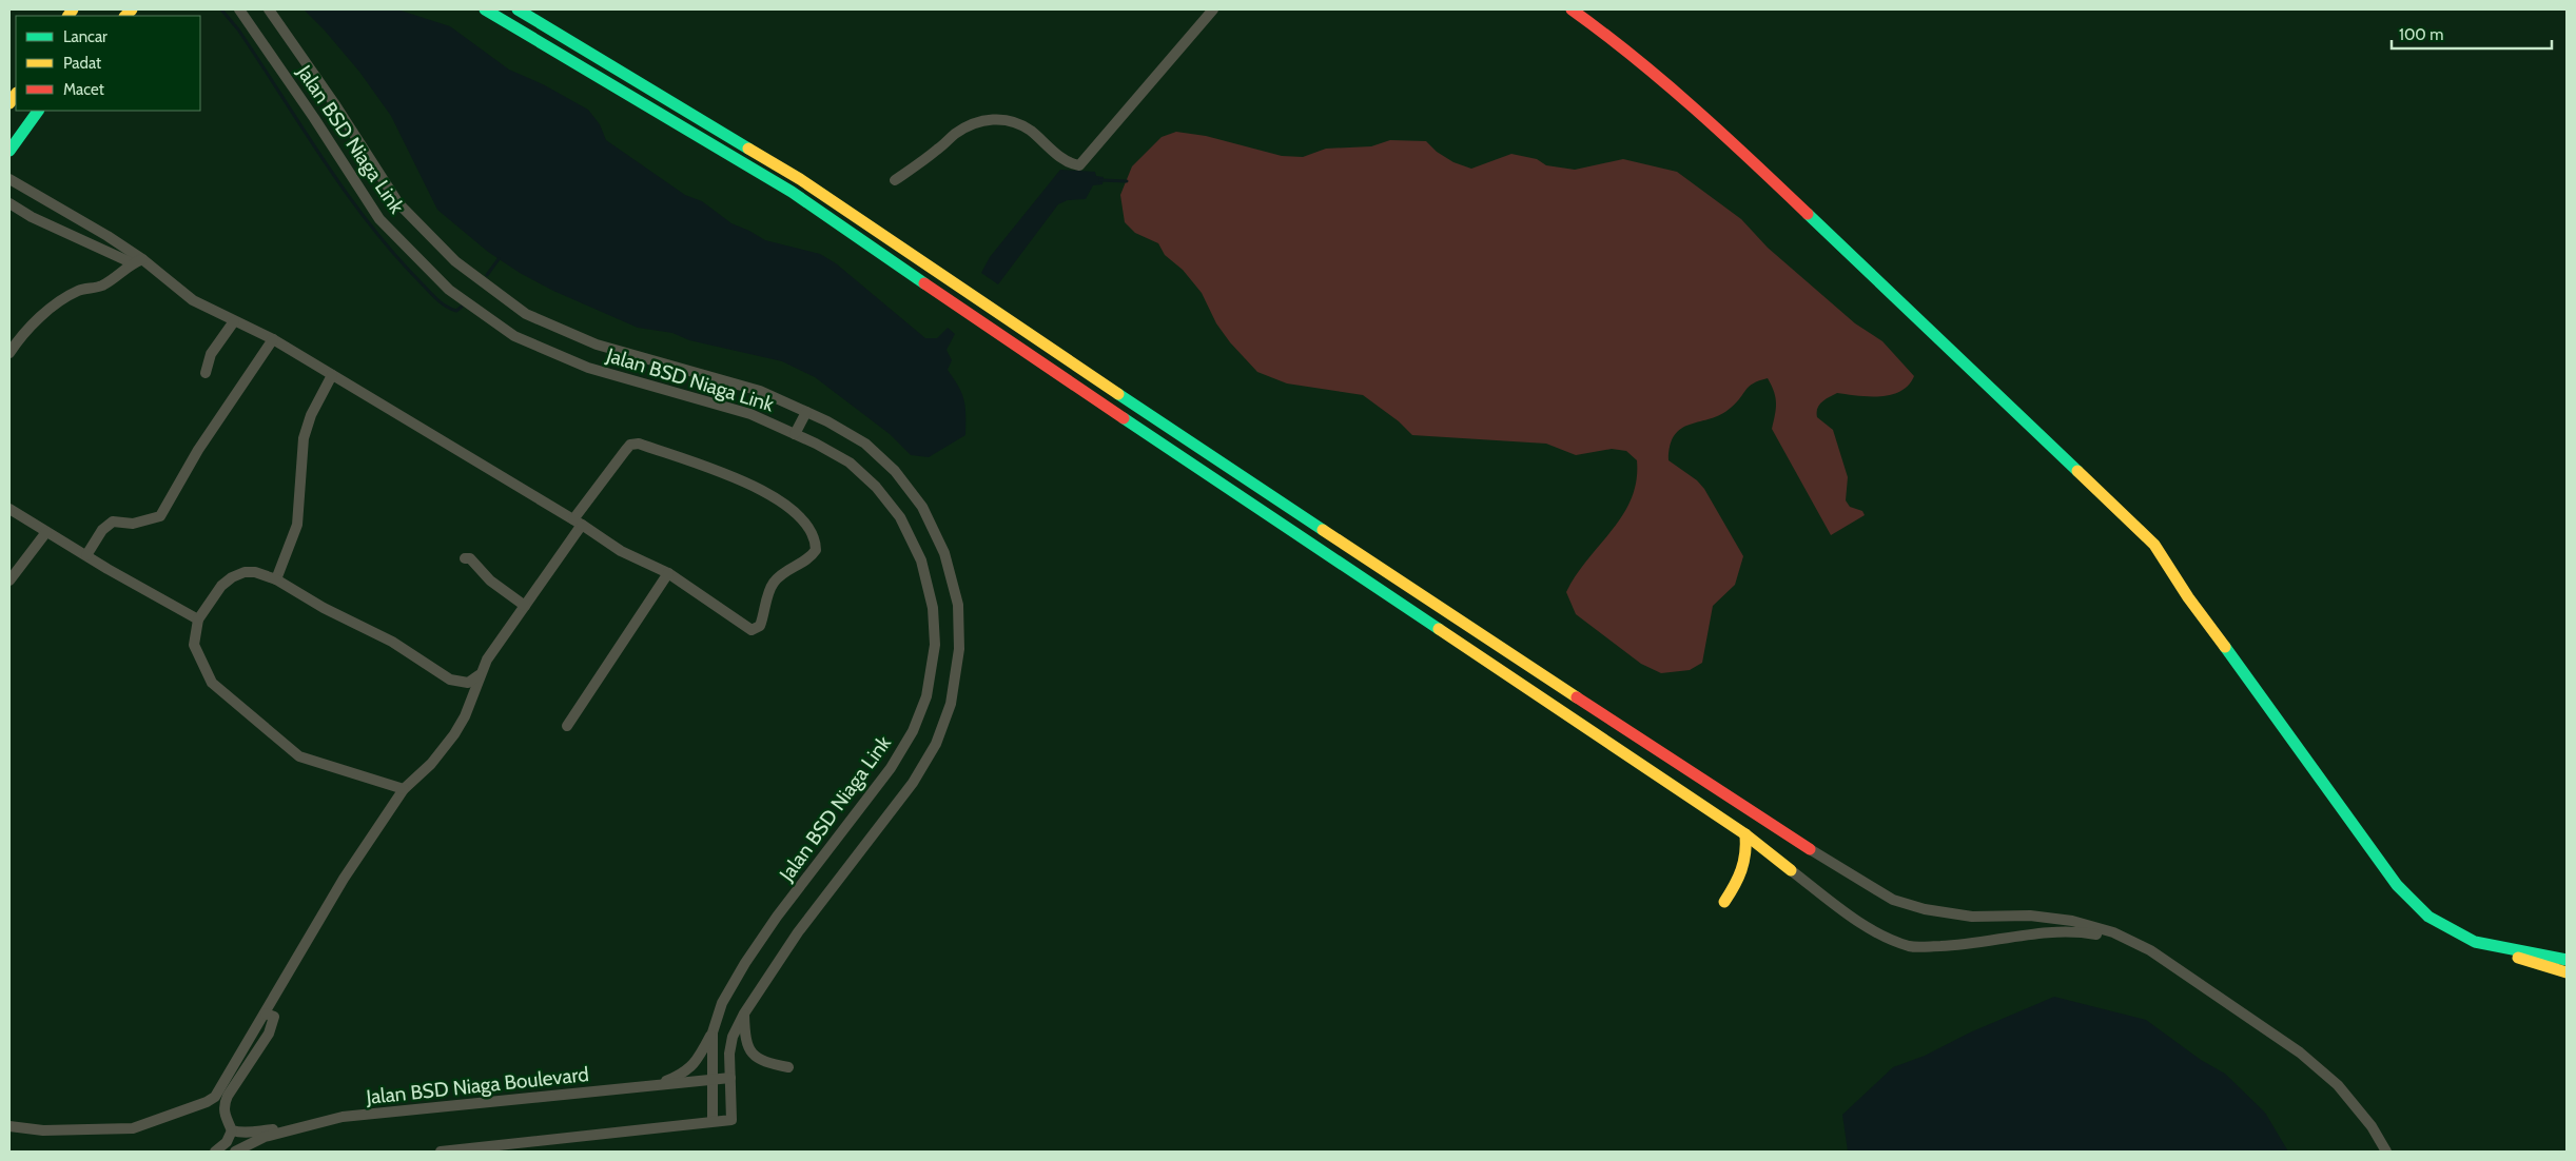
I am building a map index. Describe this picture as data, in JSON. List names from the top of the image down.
{
  "streets": {
    "street": ["Jalan BSD Niaga Link", "Jalan BSD Niaga Boulevard"]
  },
  "crossings": [
    ["Jalan BSD Niaga Link", "Jalan BSD Niaga Boulevard"]
  ],
  "legend": ["Lancar", "Padat", "Macet"],
  "scale_bar": "100 m"
}
